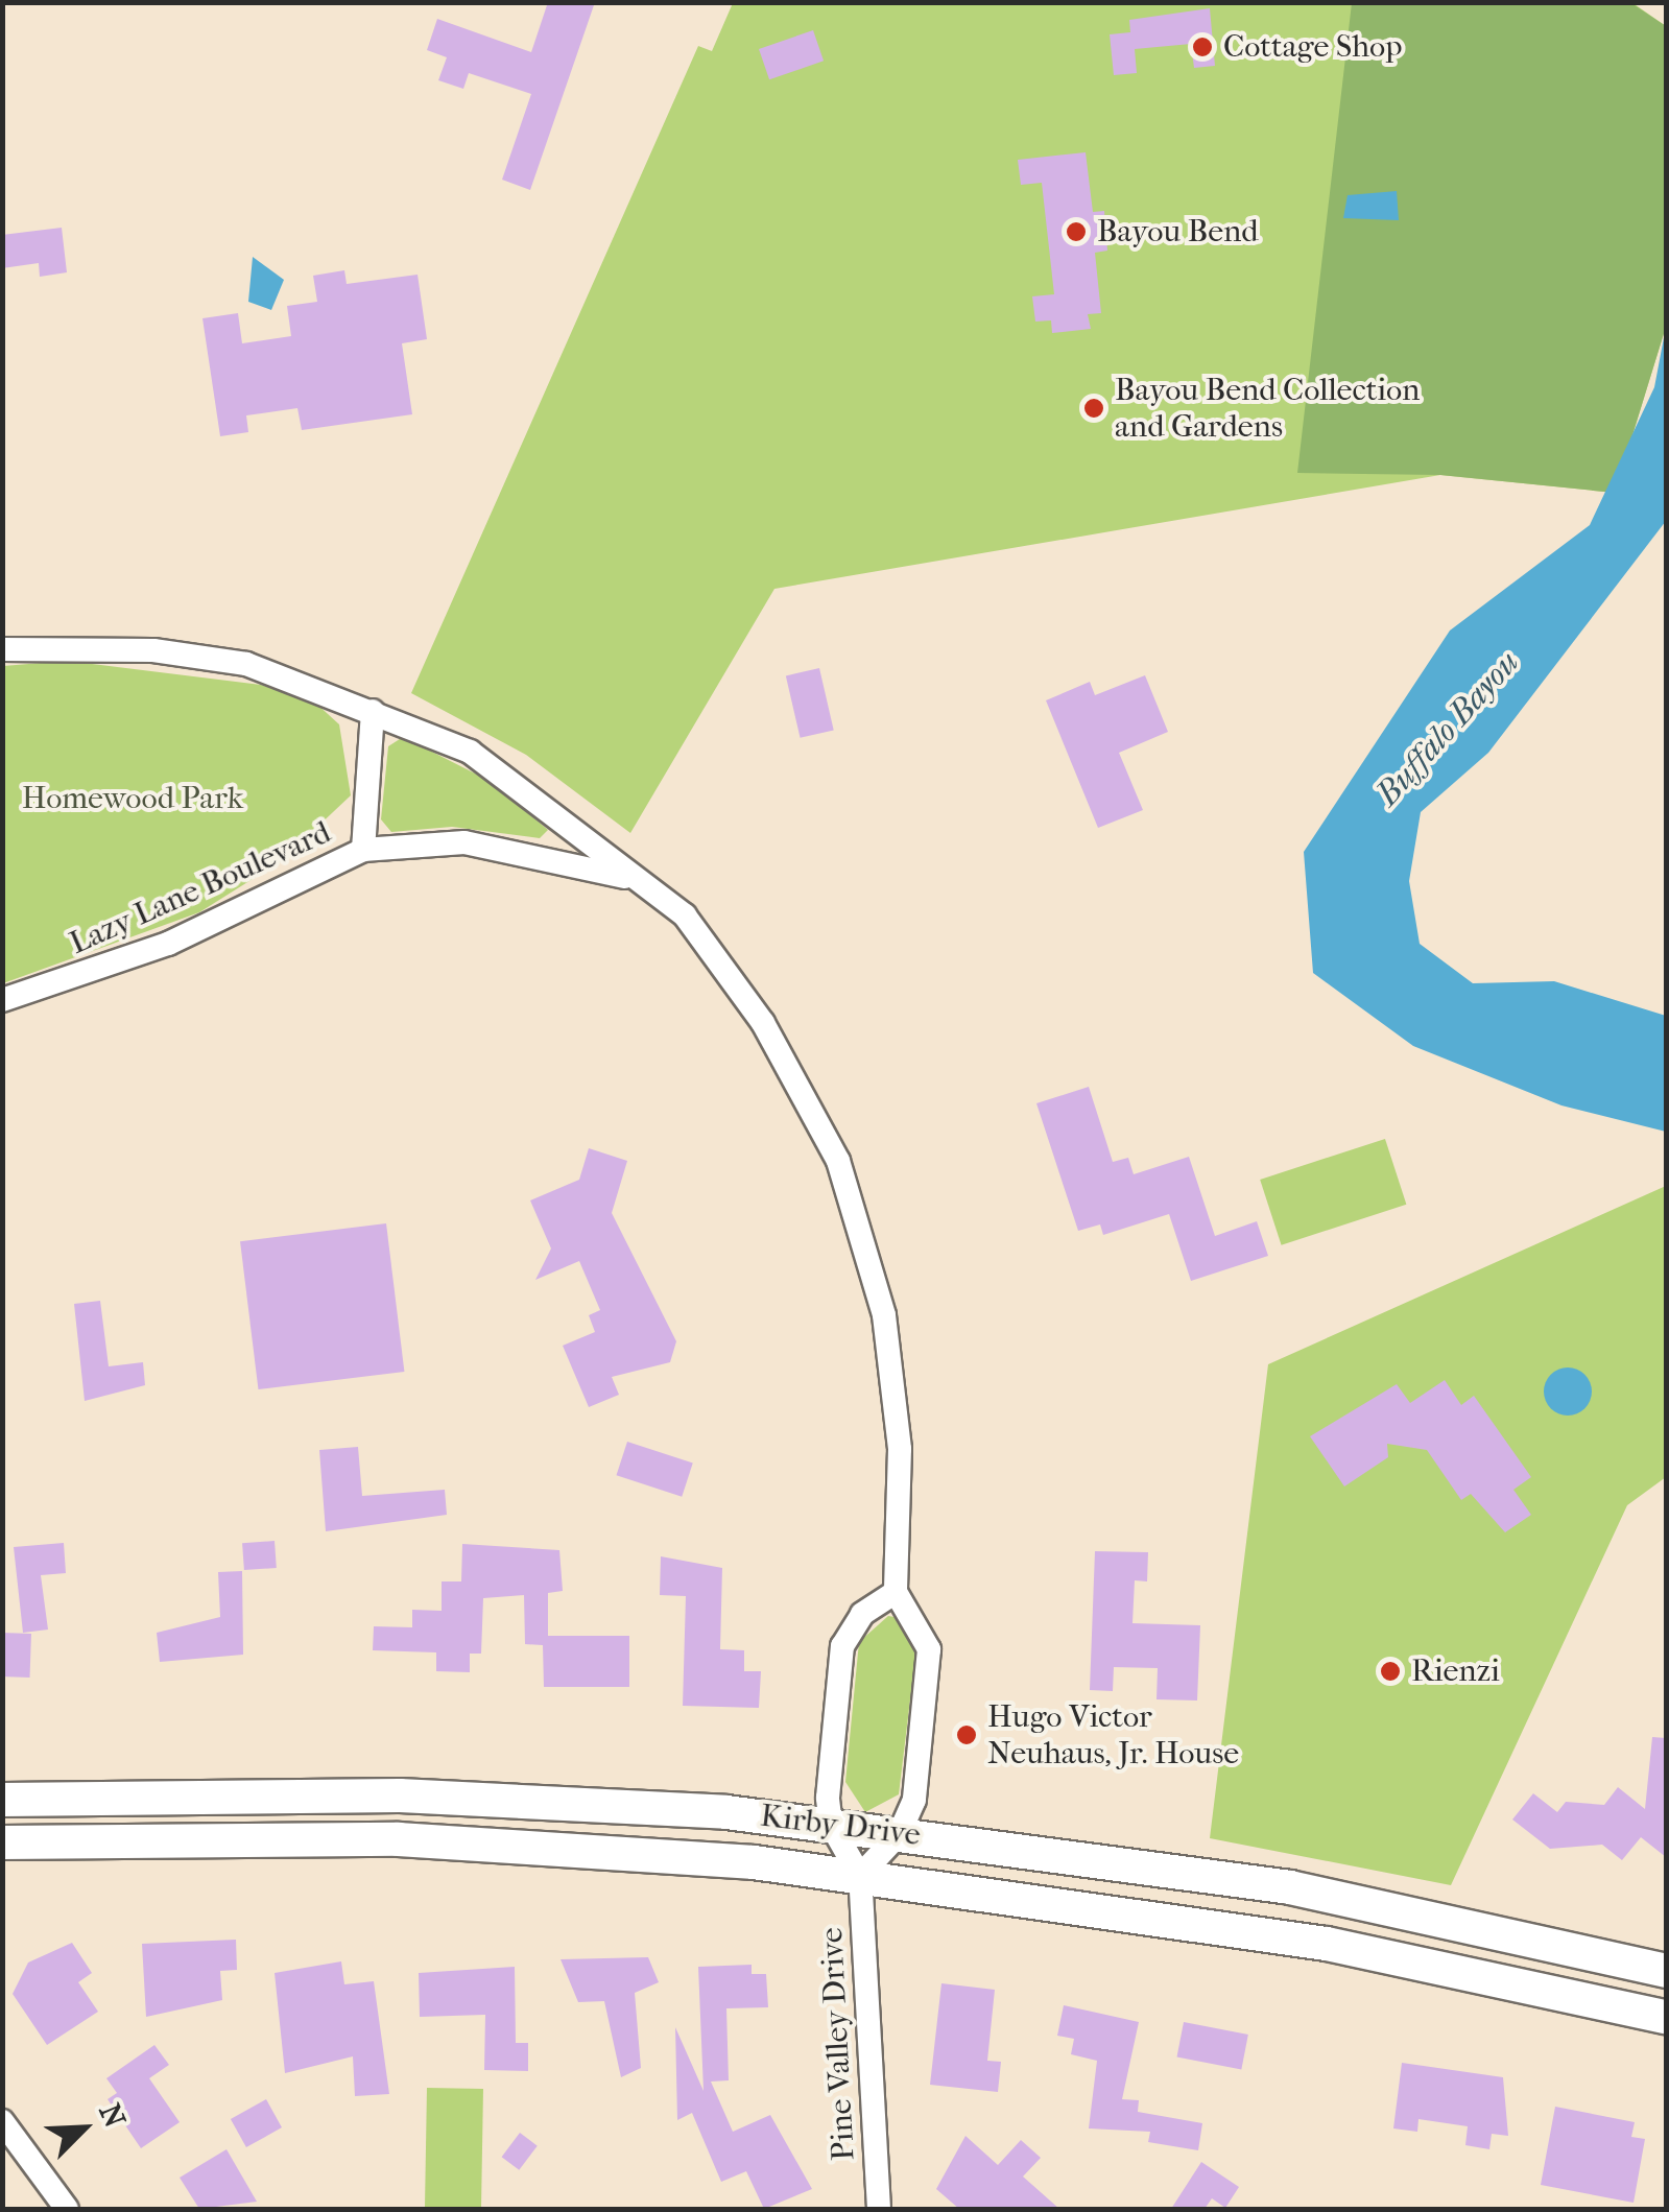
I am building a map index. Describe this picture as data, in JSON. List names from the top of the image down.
{
  "streets": {
    "main road": ["Kirby Drive"],
    "street": ["Lazy Lane Boulevard", "Pine Valley Drive"]
  },
  "crossings": [
    ["Lazy Lane Boulevard", "Kirby Drive"],
    ["Kirby Drive", "Pine Valley Drive"]
  ],
  "water": ["Buffalo Bayou"],
  "parks": ["Homewood Park"],
  "places": [
    "Cottage Shop",
    "Bayou Bend",
    "Bayou Bend Collection and Gardens",
    "Rienzi",
    "Hugo Victor Neuhaus, Jr. House"
  ],
  "north": "top right"
}
